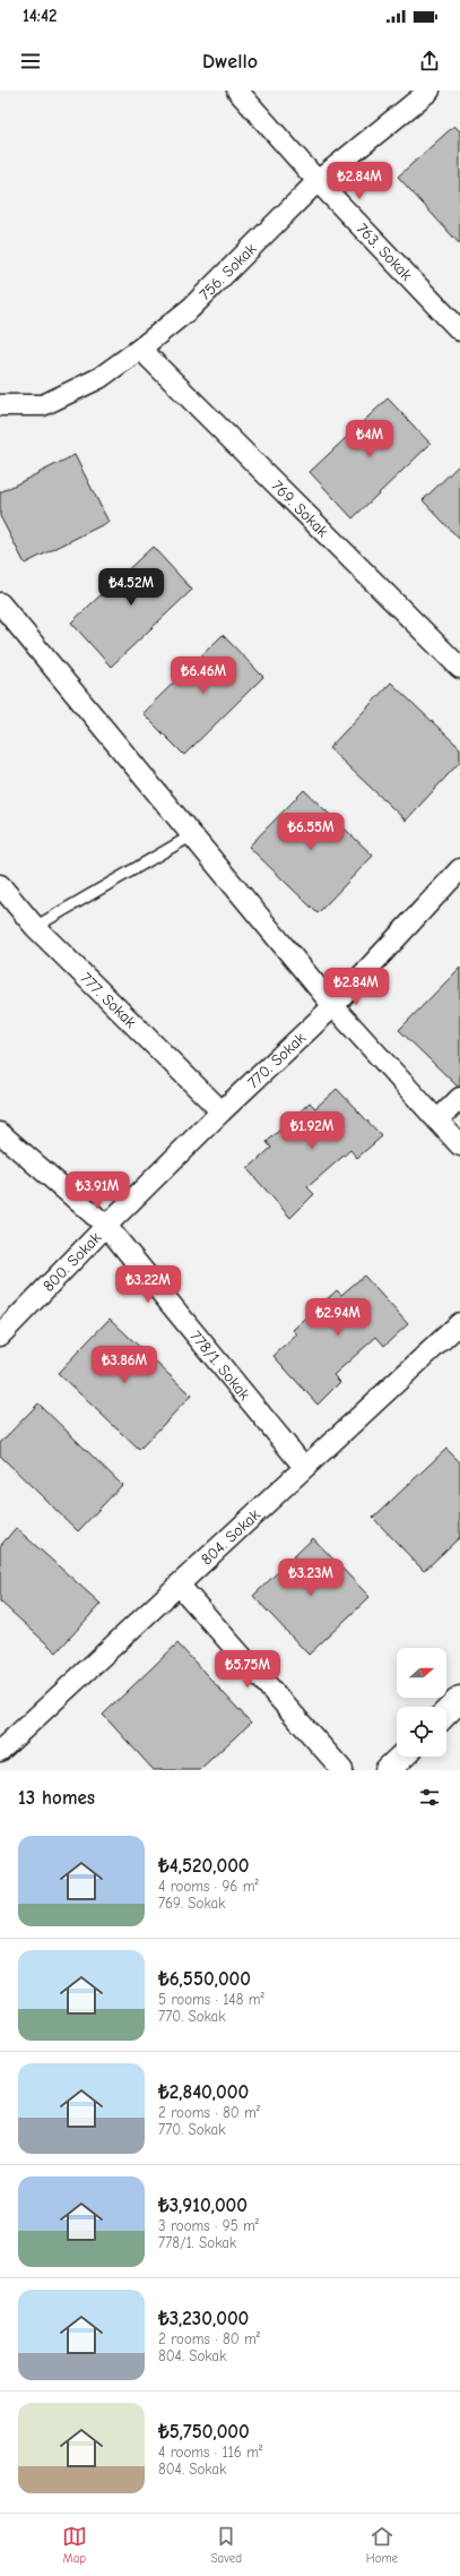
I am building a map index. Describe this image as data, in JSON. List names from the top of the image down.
{
  "streets": {
    "street": [
      "763. Sokak",
      "756. Sokak",
      "769. Sokak",
      "777. Sokak",
      "770. Sokak",
      "800. Sokak",
      "778/1. Sokak",
      "804. Sokak"
    ]
  },
  "crossings": [
    ["763. Sokak", "756. Sokak"],
    ["756. Sokak", "769. Sokak"],
    ["777. Sokak", "770. Sokak"],
    ["777. Sokak", "800. Sokak"],
    ["770. Sokak", "800. Sokak"],
    ["800. Sokak", "778/1. Sokak"],
    ["778/1. Sokak", "804. Sokak"]
  ],
  "north": "right",
  "page": {
    "status": "14:42",
    "header": "Dwello",
    "price": [
      "₺2.84M",
      "₺4M",
      "₺4.52M",
      "₺6.46M",
      "₺6.55M",
      "₺2.84M",
      "₺1.92M",
      "₺3.91M",
      "₺3.22M",
      "₺2.94M",
      "₺3.86M",
      "₺3.23M",
      "₺5.75M"
    ],
    "heading": "13 homes",
    "list": [
      {
        "name": "₺4,520,000",
        "note": "4 rooms · 96 m² · 769. Sokak"
      },
      {
        "name": "₺6,550,000",
        "note": "5 rooms · 148 m² · 770. Sokak"
      },
      {
        "name": "₺2,840,000",
        "note": "2 rooms · 80 m² · 770. Sokak"
      },
      {
        "name": "₺3,910,000",
        "note": "3 rooms · 95 m² · 778/1. Sokak"
      },
      {
        "name": "₺3,230,000",
        "note": "2 rooms · 80 m² · 804. Sokak"
      },
      {
        "name": "₺5,750,000",
        "note": "4 rooms · 116 m² · 804. Sokak"
      }
    ],
    "tabs": ["Map", "Saved", "Home"]
  }
}
